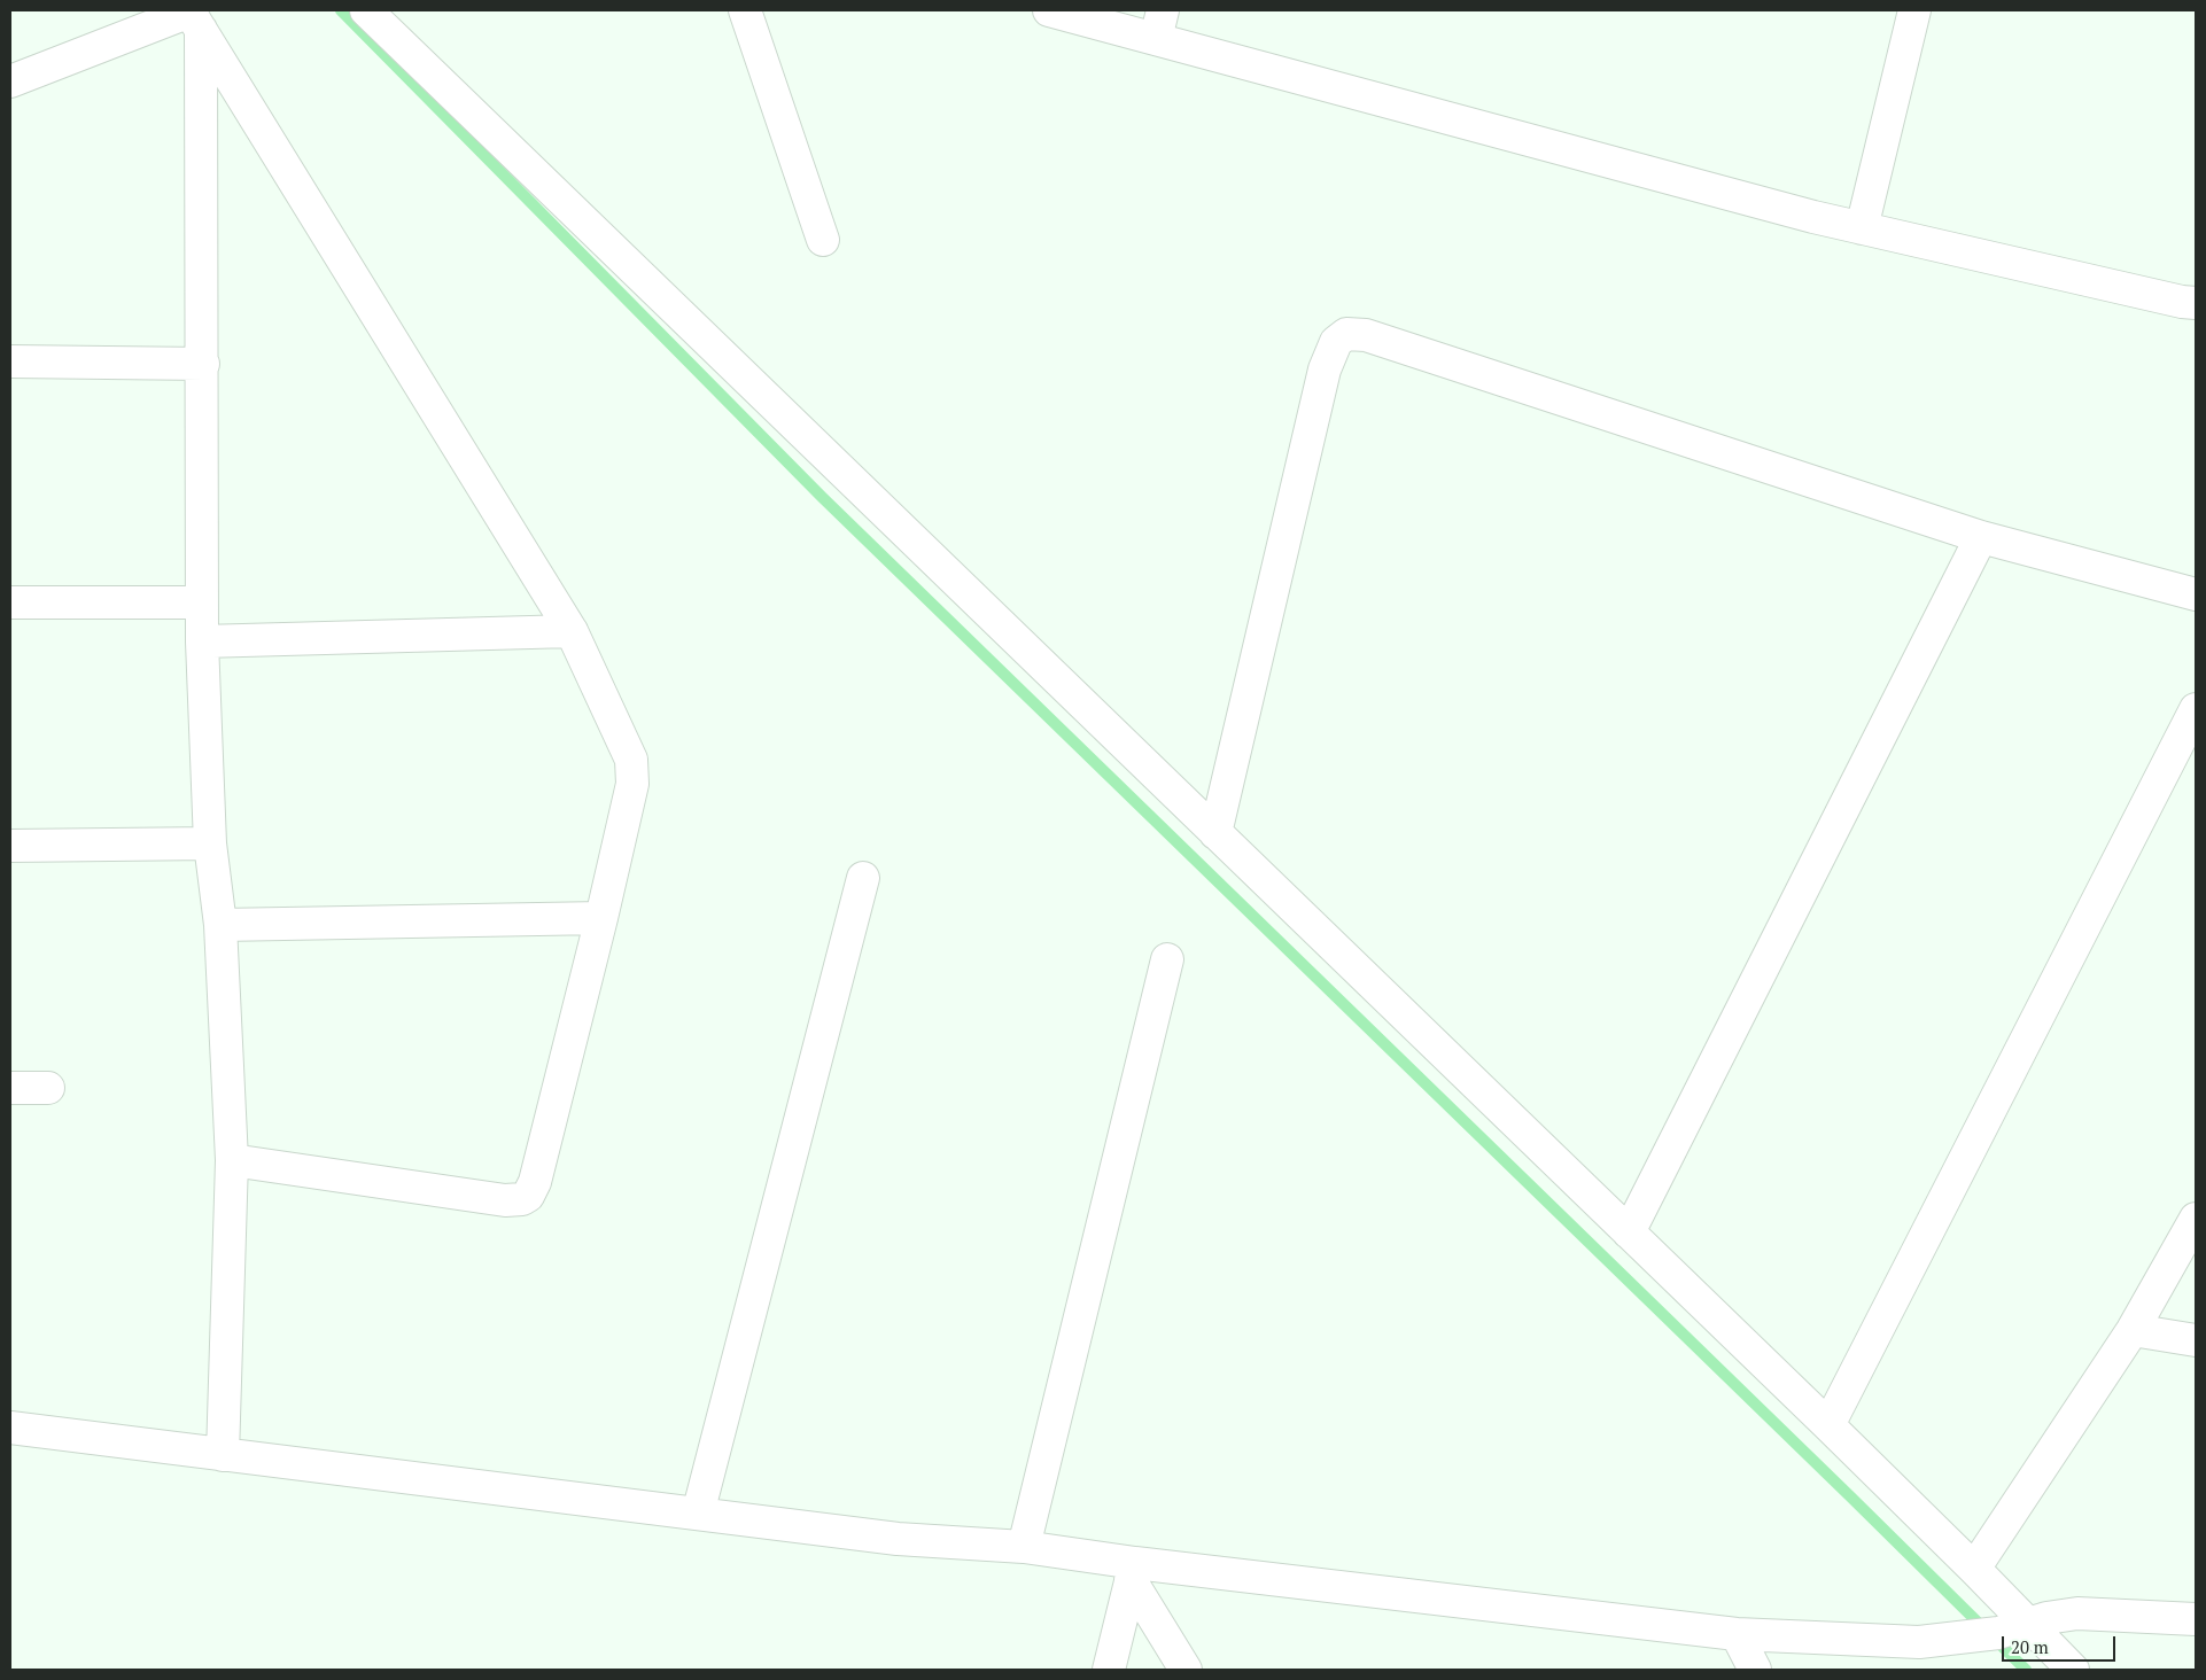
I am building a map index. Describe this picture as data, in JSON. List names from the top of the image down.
{
  "scale_bar": "20 m"
}
